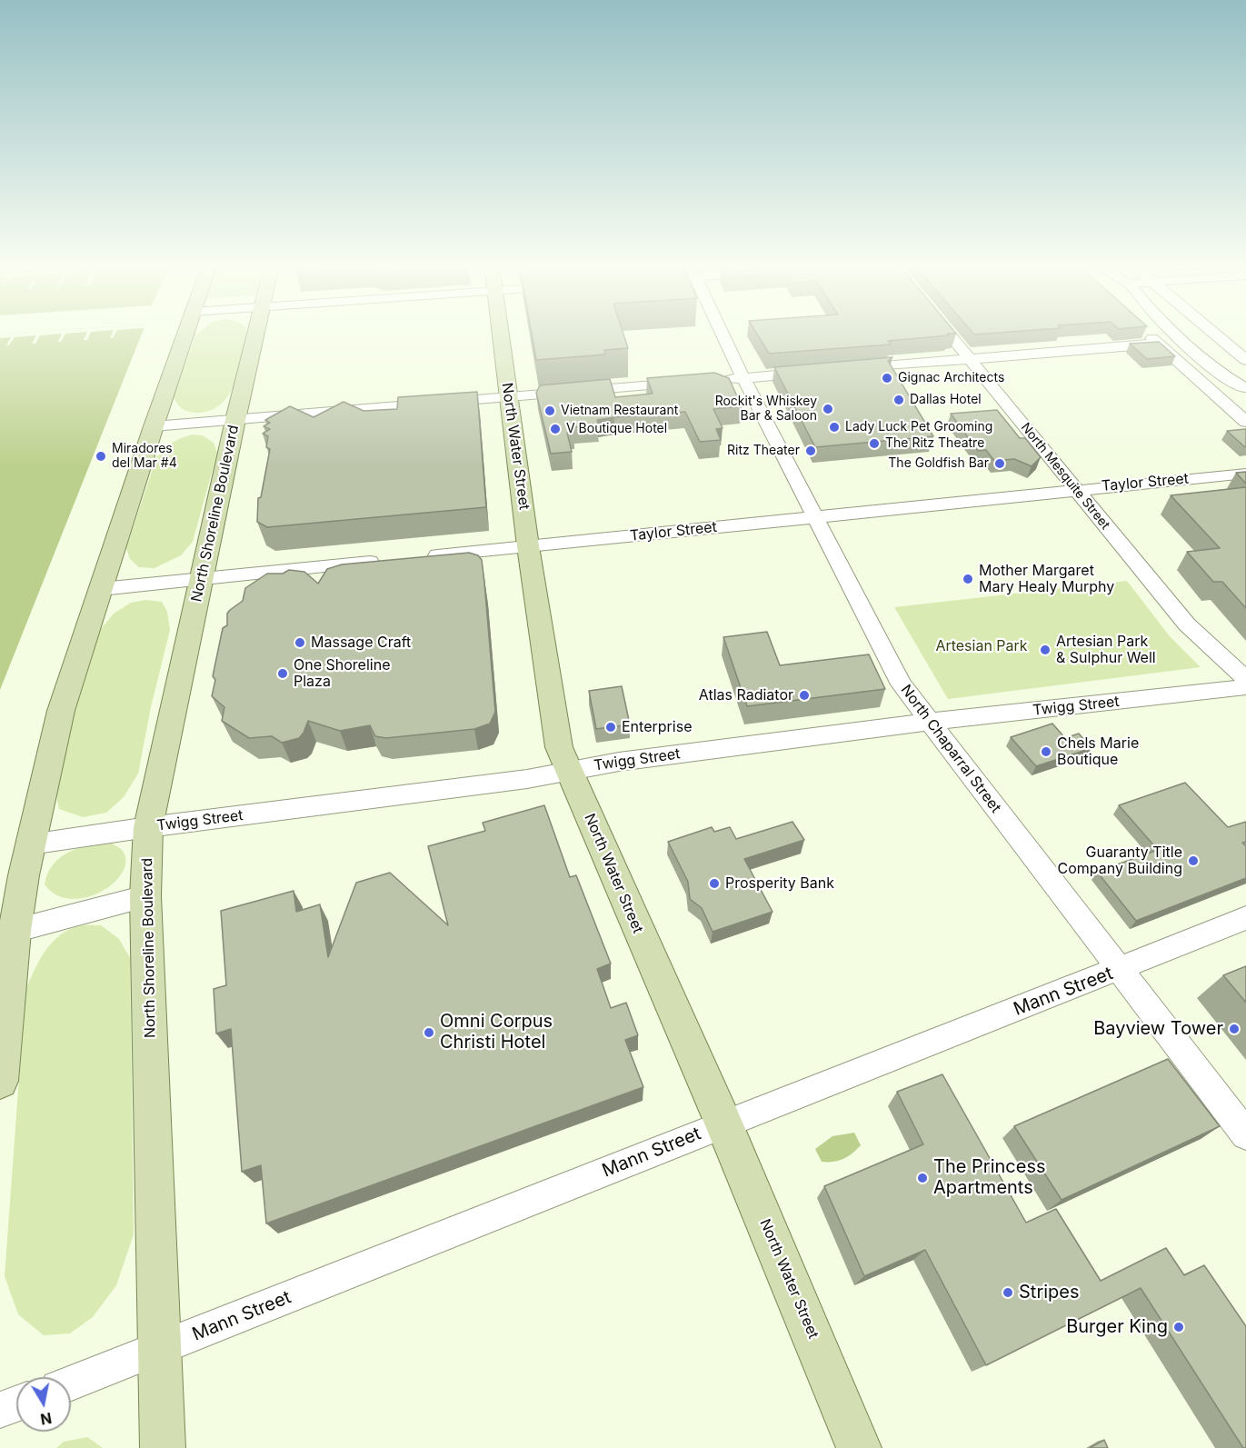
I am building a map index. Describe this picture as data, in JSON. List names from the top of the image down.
{
  "streets": {
    "main road": ["North Water Street", "North Shoreline Boulevard"],
    "street": [
      "North Mesquite Street",
      "Taylor Street",
      "Twigg Street",
      "North Chaparral Street",
      "Mann Street"
    ]
  },
  "crossings": [
    ["North Water Street", "Taylor Street"],
    ["North Water Street", "Twigg Street"],
    ["North Water Street", "Mann Street"],
    ["North Mesquite Street", "Taylor Street"],
    ["North Mesquite Street", "Twigg Street"],
    ["Taylor Street", "North Chaparral Street"],
    ["North Shoreline Boulevard", "Twigg Street"],
    ["North Shoreline Boulevard", "Mann Street"],
    ["Twigg Street", "North Chaparral Street"],
    ["North Chaparral Street", "Mann Street"]
  ],
  "parks": ["Artesian Park"],
  "places": [
    "Gignac Architects",
    "Dallas Hotel",
    "Rockit's Whiskey Bar & Saloon",
    "Vietnam Restaurant",
    "Lady Luck Pet Grooming",
    "V Boutique Hotel",
    "The Ritz Theatre",
    "Ritz Theater",
    "Miradores del Mar #4",
    "The Goldfish Bar",
    "Mother Margaret Mary Healy Murphy",
    "Massage Craft",
    "Artesian Park & Sulphur Well",
    "One Shoreline Plaza",
    "Atlas Radiator",
    "Enterprise",
    "Chels Marie Boutique",
    "Guaranty Title Company Building",
    "Prosperity Bank",
    "Bayview Tower",
    "Omni Corpus Christi Hotel",
    "The Princess Apartments",
    "Stripes",
    "Burger King"
  ],
  "north": "bottom"
}
